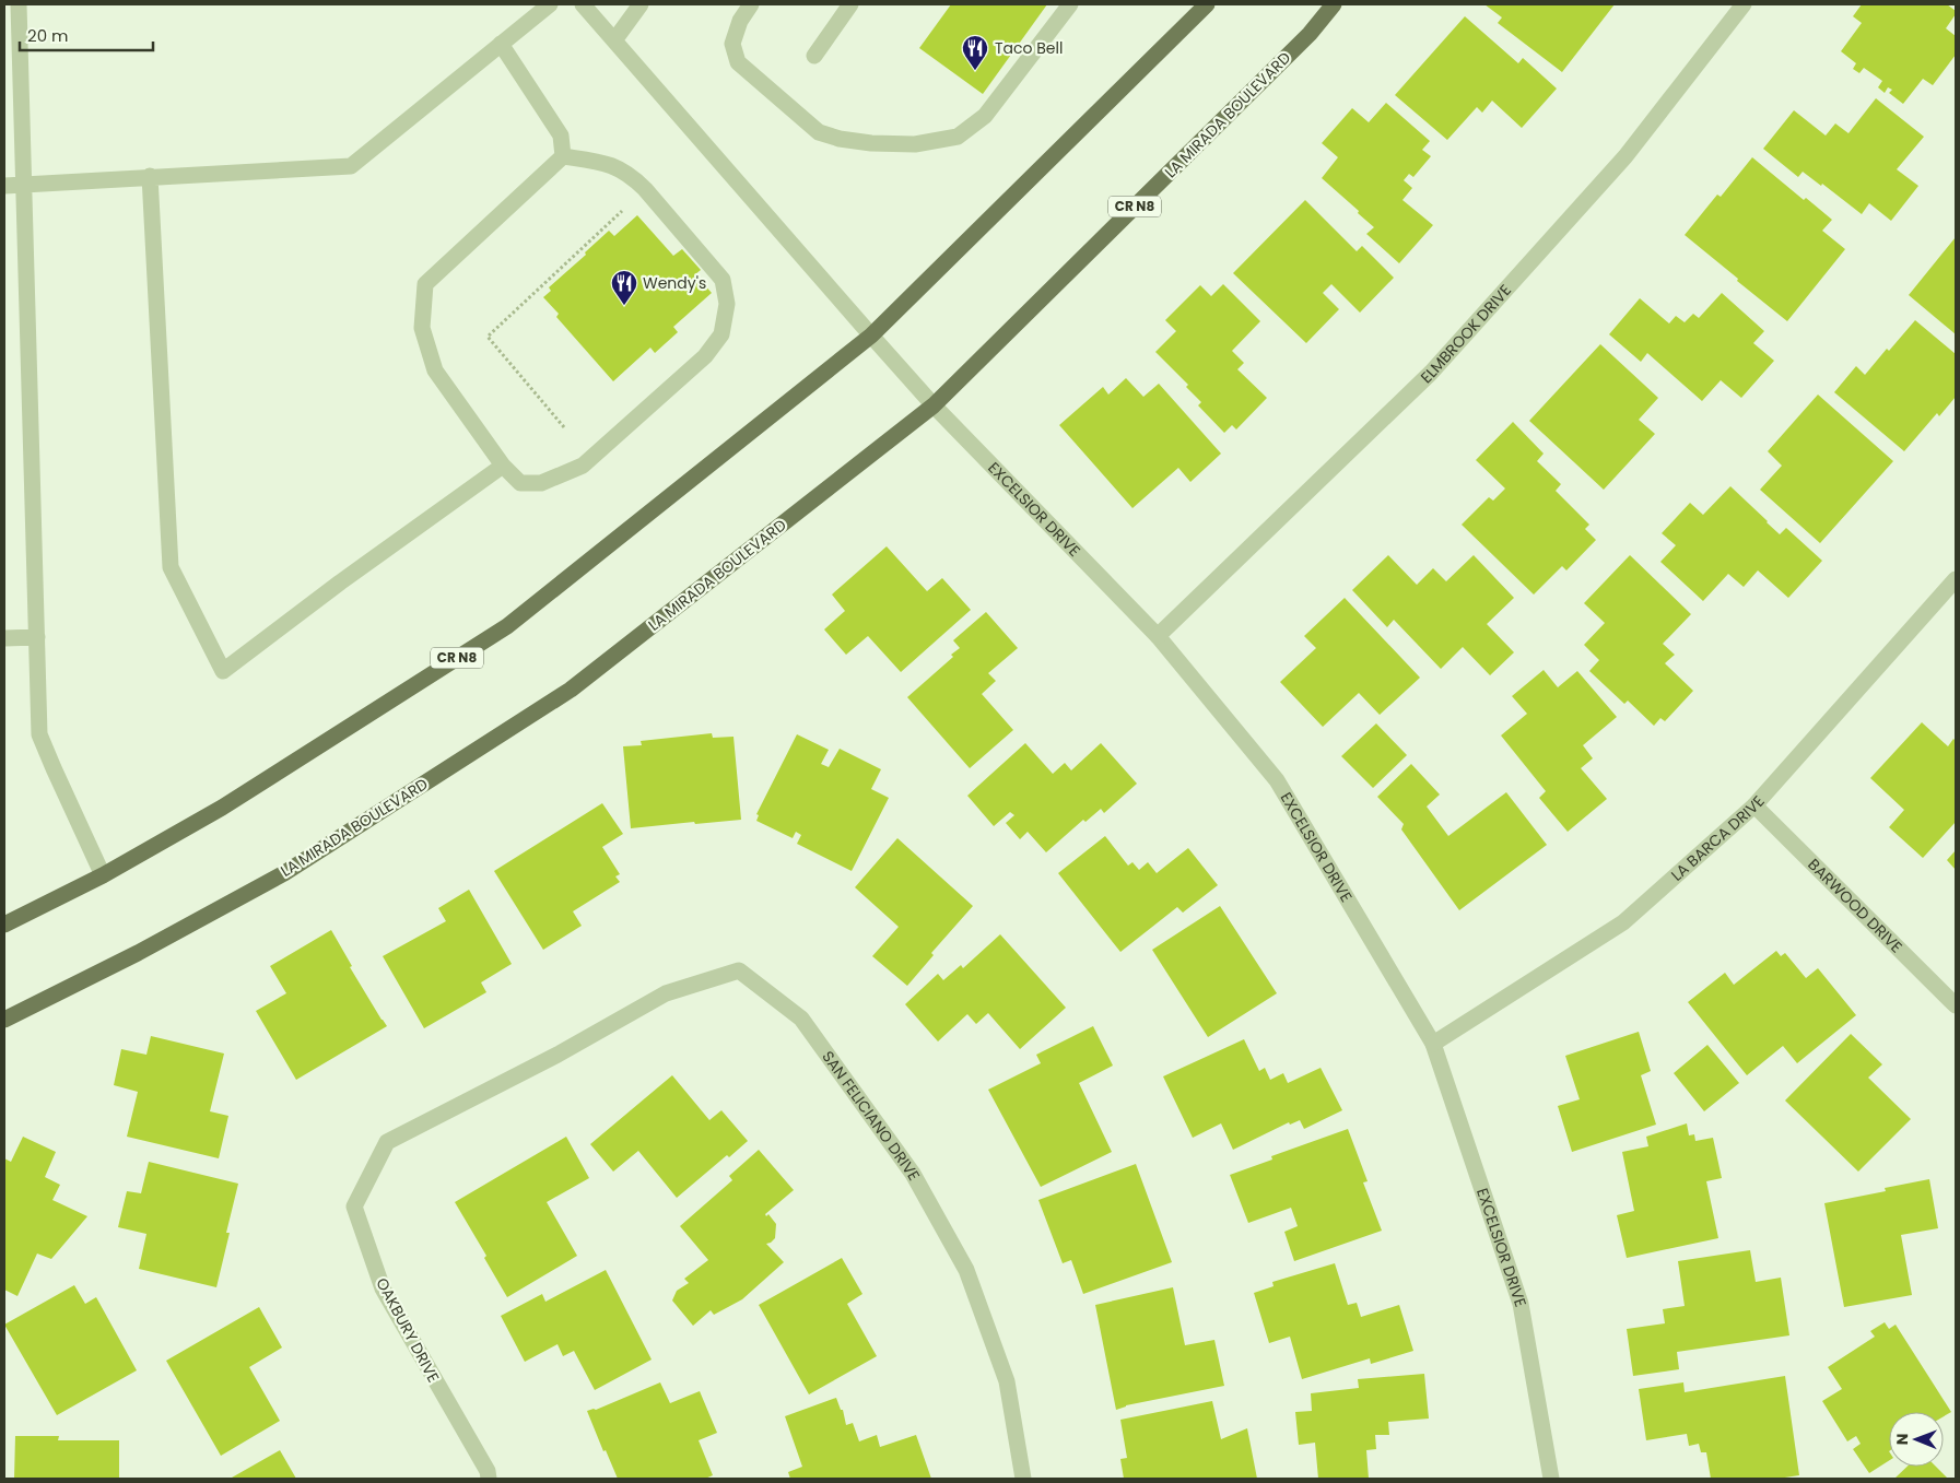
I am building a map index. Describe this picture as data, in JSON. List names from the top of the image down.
{
  "streets": {
    "main road": ["LA MIRADA BOULEVARD", "CR N8"],
    "street": [
      "ELMBROOK DRIVE",
      "EXCELSIOR DRIVE",
      "LA BARCA DRIVE",
      "BARWOOD DRIVE",
      "SAN FELICIANO DRIVE",
      "OAKBURY DRIVE"
    ]
  },
  "crossings": [
    ["LA MIRADA BOULEVARD", "EXCELSIOR DRIVE"],
    ["CR N8", "EXCELSIOR DRIVE"],
    ["ELMBROOK DRIVE", "EXCELSIOR DRIVE"],
    ["EXCELSIOR DRIVE", "LA BARCA DRIVE"],
    ["LA BARCA DRIVE", "BARWOOD DRIVE"],
    ["SAN FELICIANO DRIVE", "OAKBURY DRIVE"]
  ],
  "places": {
    "restaurant": ["Taco Bell", "Wendy's"]
  },
  "scale_bar": "20 m",
  "north": "left"
}
